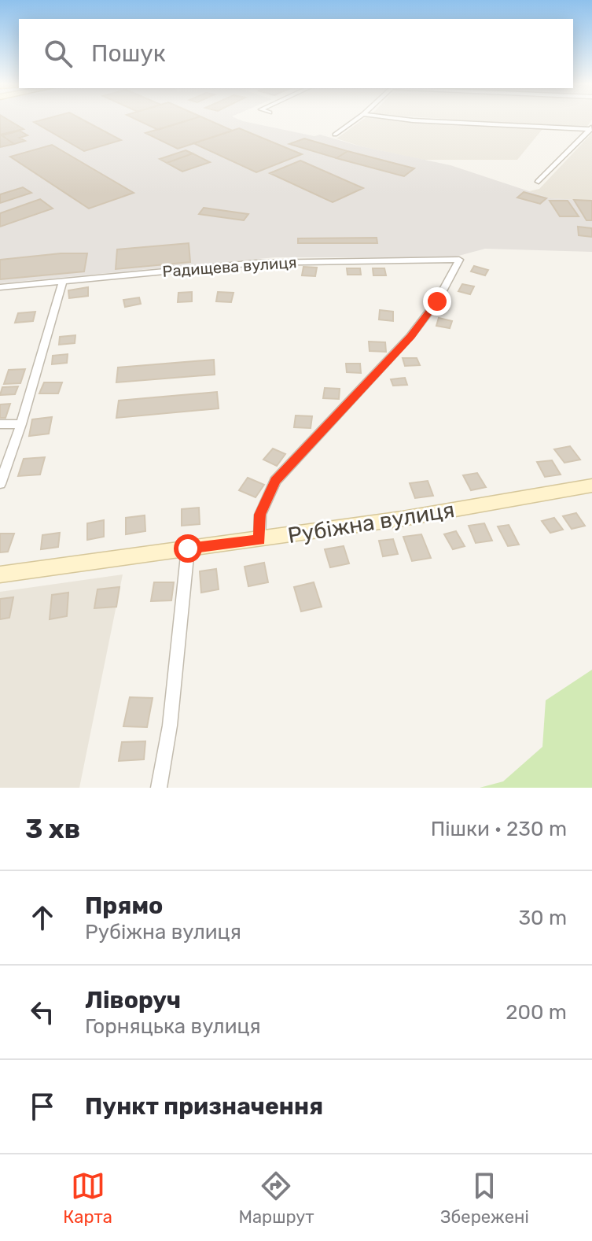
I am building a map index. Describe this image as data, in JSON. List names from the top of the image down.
{
  "streets": {
    "street": ["Радищева вулиця", "Рубіжна вулиця"]
  },
  "crossings": [
    ["Радищева вулиця", "Рубіжна вулиця"]
  ],
  "page": {
    "search": "Пошук",
    "heading": ["3 хв", "Пішки · 230 m"],
    "list": [
      ["Прямо", "Рубіжна вулиця", "30 m"],
      ["Ліворуч", "Горняцька вулиця", "200 m"],
      "Пункт призначення"
    ],
    "nav": ["Карта", "Маршрут", "Збережені"]
  }
}
